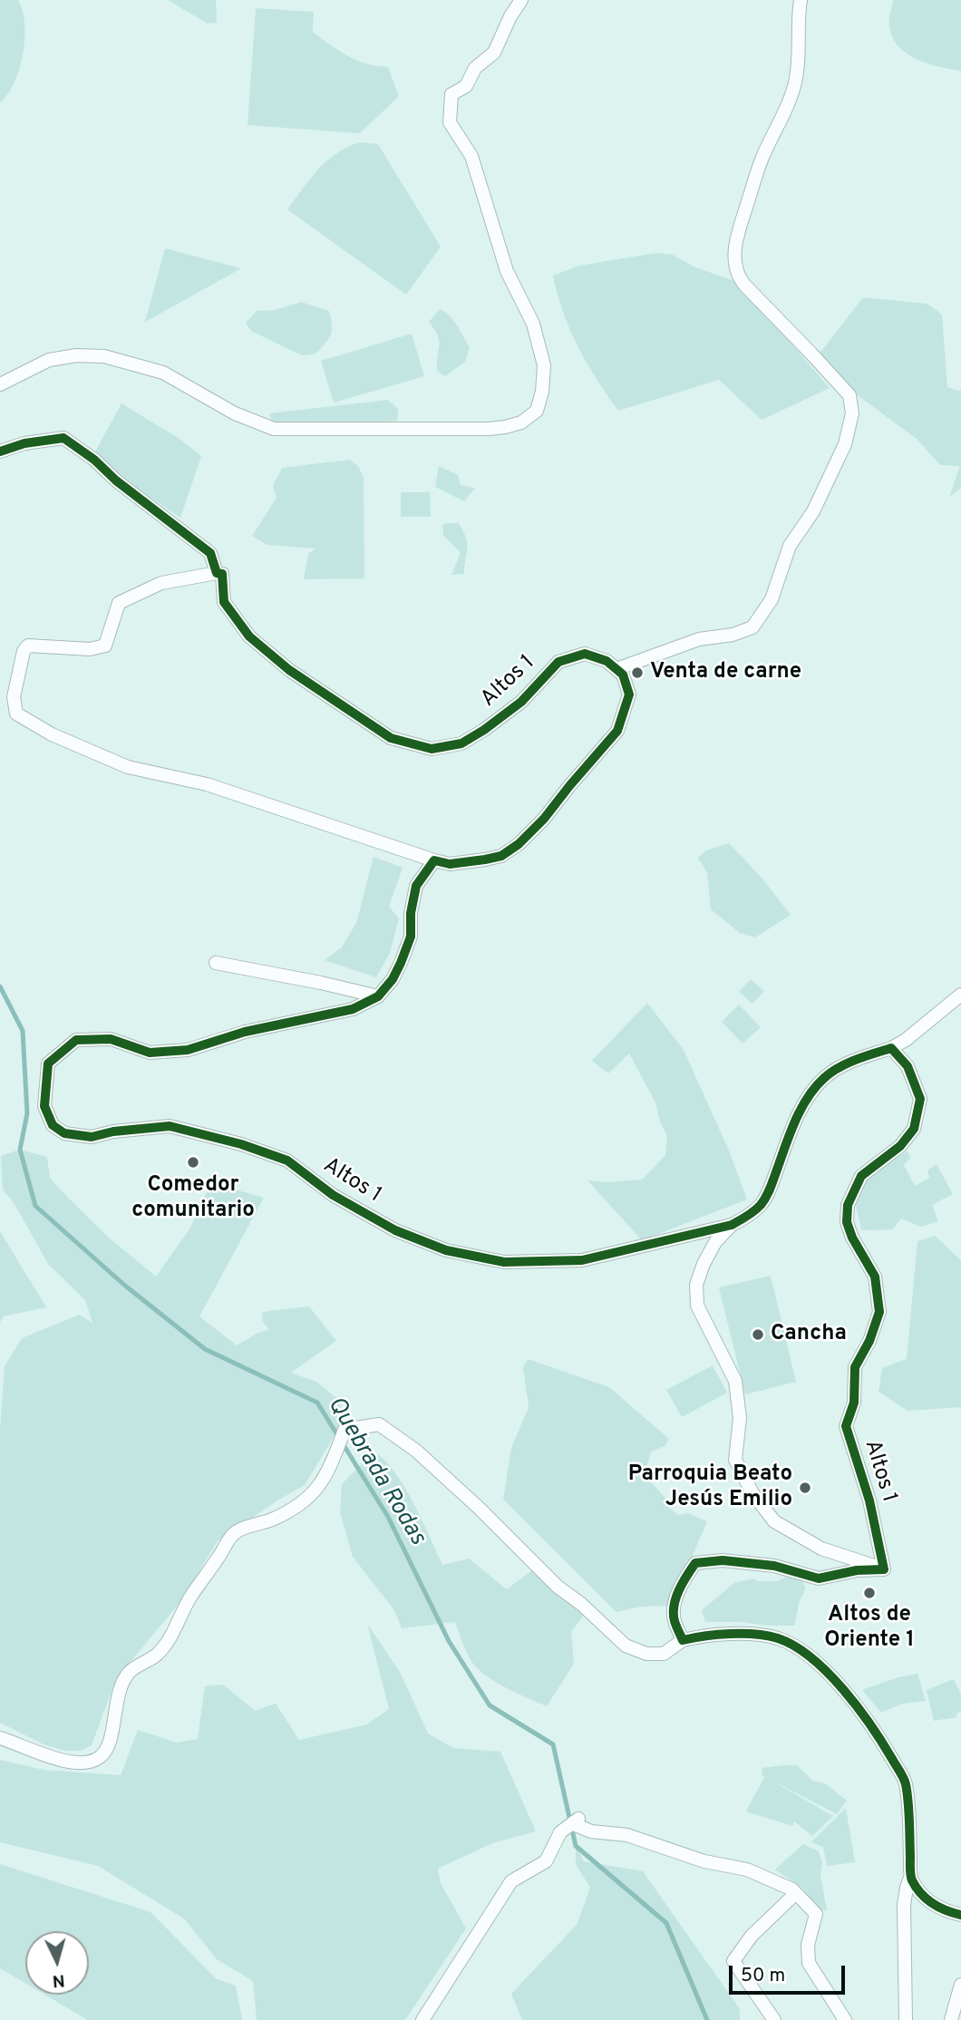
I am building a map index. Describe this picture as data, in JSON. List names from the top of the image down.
{
  "streets": {
    "street": ["Altos 1"]
  },
  "water": ["Quebrada Rodas"],
  "places": [
    "Venta de carne",
    "Comedor comunitario",
    "Cancha",
    "Parroquia Beato Jesús Emilio",
    "Altos de Oriente 1"
  ],
  "scale_bar": "50 m",
  "north": "bottom"
}
